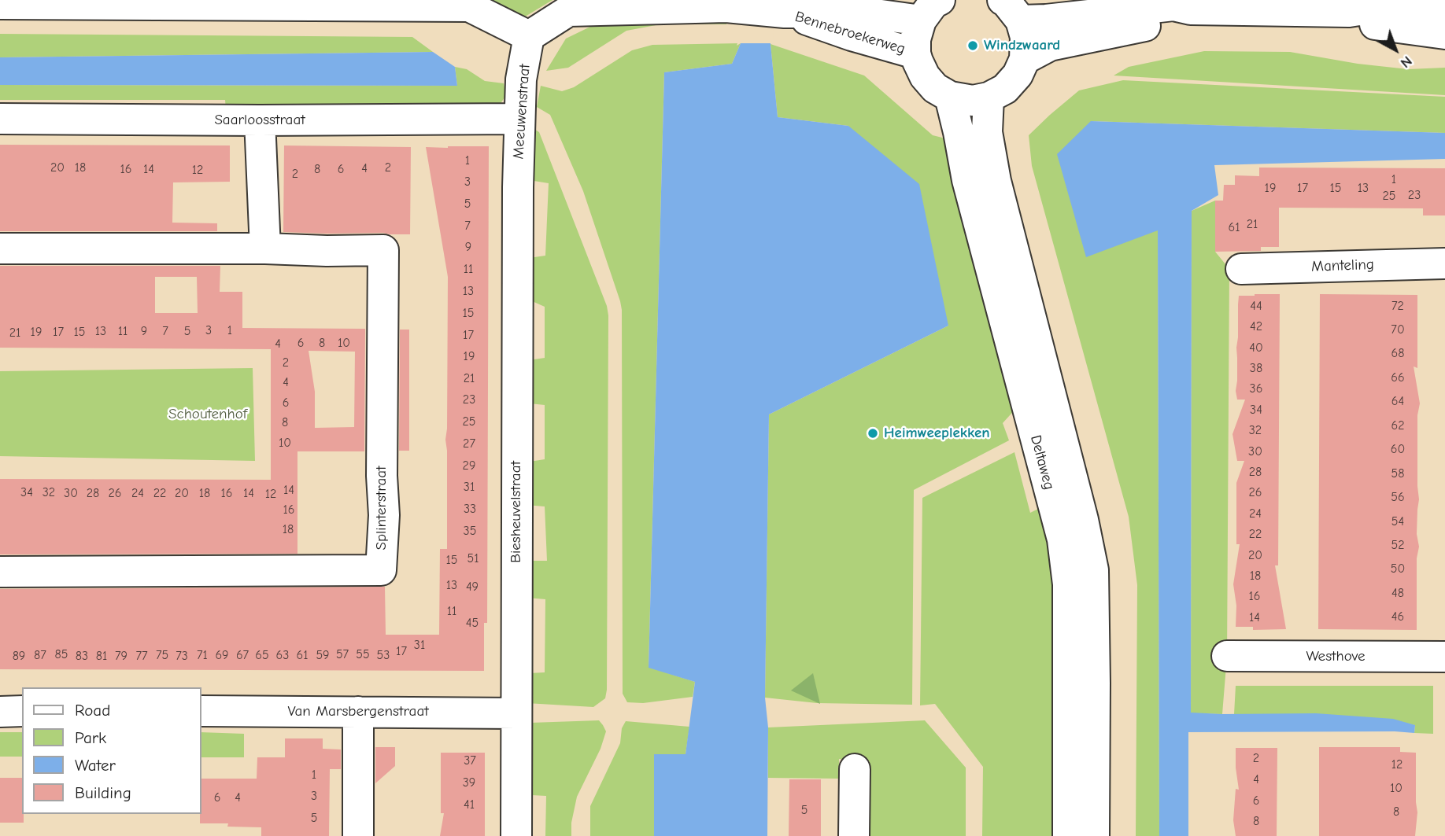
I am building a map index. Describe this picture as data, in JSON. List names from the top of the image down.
{
  "streets": {
    "street": [
      "Bennebroekerweg",
      "Meeuwenstraat",
      "Saarloosstraat",
      "Manteling",
      "Deltaweg",
      "Splinterstraat",
      "Biesheuvelstraat",
      "Westhove",
      "Van Marsbergenstraat"
    ]
  },
  "crossings": [
    ["Bennebroekerweg", "Meeuwenstraat"],
    ["Meeuwenstraat", "Saarloosstraat"],
    ["Meeuwenstraat", "Biesheuvelstraat"],
    ["Biesheuvelstraat", "Van Marsbergenstraat"]
  ],
  "parks": ["Schoutenhof"],
  "places": ["Windzwaard", "Heimweeplekken"],
  "house_numbers": [
    "1",
    "20",
    "18",
    "2",
    "4",
    "16",
    "14",
    "8",
    "6",
    "12",
    "2",
    "1",
    "3",
    "19",
    "17",
    "15",
    "13",
    "23",
    "25",
    "5",
    "21",
    "7",
    "61",
    "9",
    "11",
    "13",
    "44",
    "72",
    "15",
    "42",
    "70",
    "3",
    "1",
    "13",
    "11",
    "9",
    "7",
    "5",
    "19",
    "17",
    "15",
    "21",
    "17",
    "6",
    "8",
    "10",
    "4",
    "40",
    "68",
    "19",
    "2",
    "38",
    "66",
    "21",
    "4",
    "36",
    "23",
    "64",
    "6",
    "34",
    "25",
    "8",
    "62",
    "32",
    "10",
    "27",
    "60",
    "30",
    "29",
    "28",
    "58",
    "31",
    "14",
    "34",
    "32",
    "26",
    "30",
    "28",
    "26",
    "24",
    "22",
    "20",
    "18",
    "16",
    "14",
    "12",
    "56",
    "33",
    "16",
    "24",
    "54",
    "18",
    "35",
    "22",
    "52",
    "20",
    "51",
    "15",
    "50",
    "18",
    "13",
    "49",
    "48",
    "16",
    "11",
    "46",
    "14",
    "45",
    "31",
    "17",
    "85",
    "57",
    "55",
    "87",
    "75",
    "71",
    "69",
    "67",
    "65",
    "63",
    "61",
    "59",
    "53",
    "89",
    "83",
    "81",
    "79",
    "77",
    "73",
    "2",
    "37",
    "12",
    "1",
    "4",
    "39",
    "10",
    "3",
    "6",
    "4",
    "6",
    "41",
    "5",
    "8",
    "5",
    "8"
  ],
  "legend": [
    "Road",
    "Park",
    "Water",
    "Building"
  ],
  "north": "bottom right"
}
